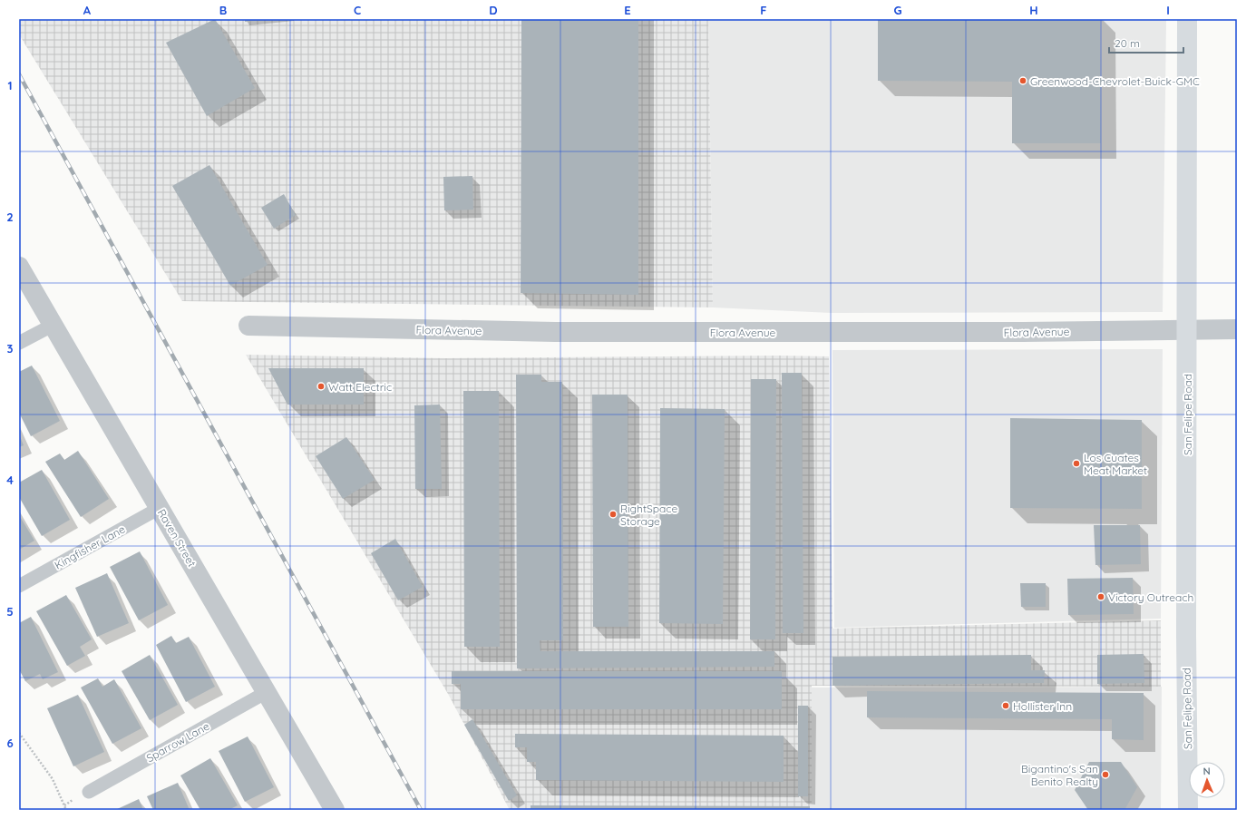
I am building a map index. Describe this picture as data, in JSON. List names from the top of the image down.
{
  "streets": {
    "main road": ["San Felipe Road"],
    "street": ["Flora Avenue", "Raven Street"],
    "lane": ["Kingfisher Lane", "Sparrow Lane"]
  },
  "crossings": [
    ["Flora Avenue", "San Felipe Road"],
    ["Raven Street", "Kingfisher Lane"],
    ["Raven Street", "Sparrow Lane"]
  ],
  "places": [
    "Greenwood-Chevrolet-Buick-GMC",
    "Watt Electric",
    "Los Cuates Meat Market",
    "RightSpace Storage",
    "Victory Outreach",
    "Hollister Inn",
    "Bigantino's San Benito Realty"
  ],
  "scale_bar": "20 m",
  "north": "top",
  "grid": {
    "columns": [
      "A",
      "B",
      "C",
      "D",
      "E",
      "F",
      "G",
      "H",
      "I"
    ],
    "rows": [
      "1",
      "2",
      "3",
      "4",
      "5",
      "6"
    ]
  }
}
